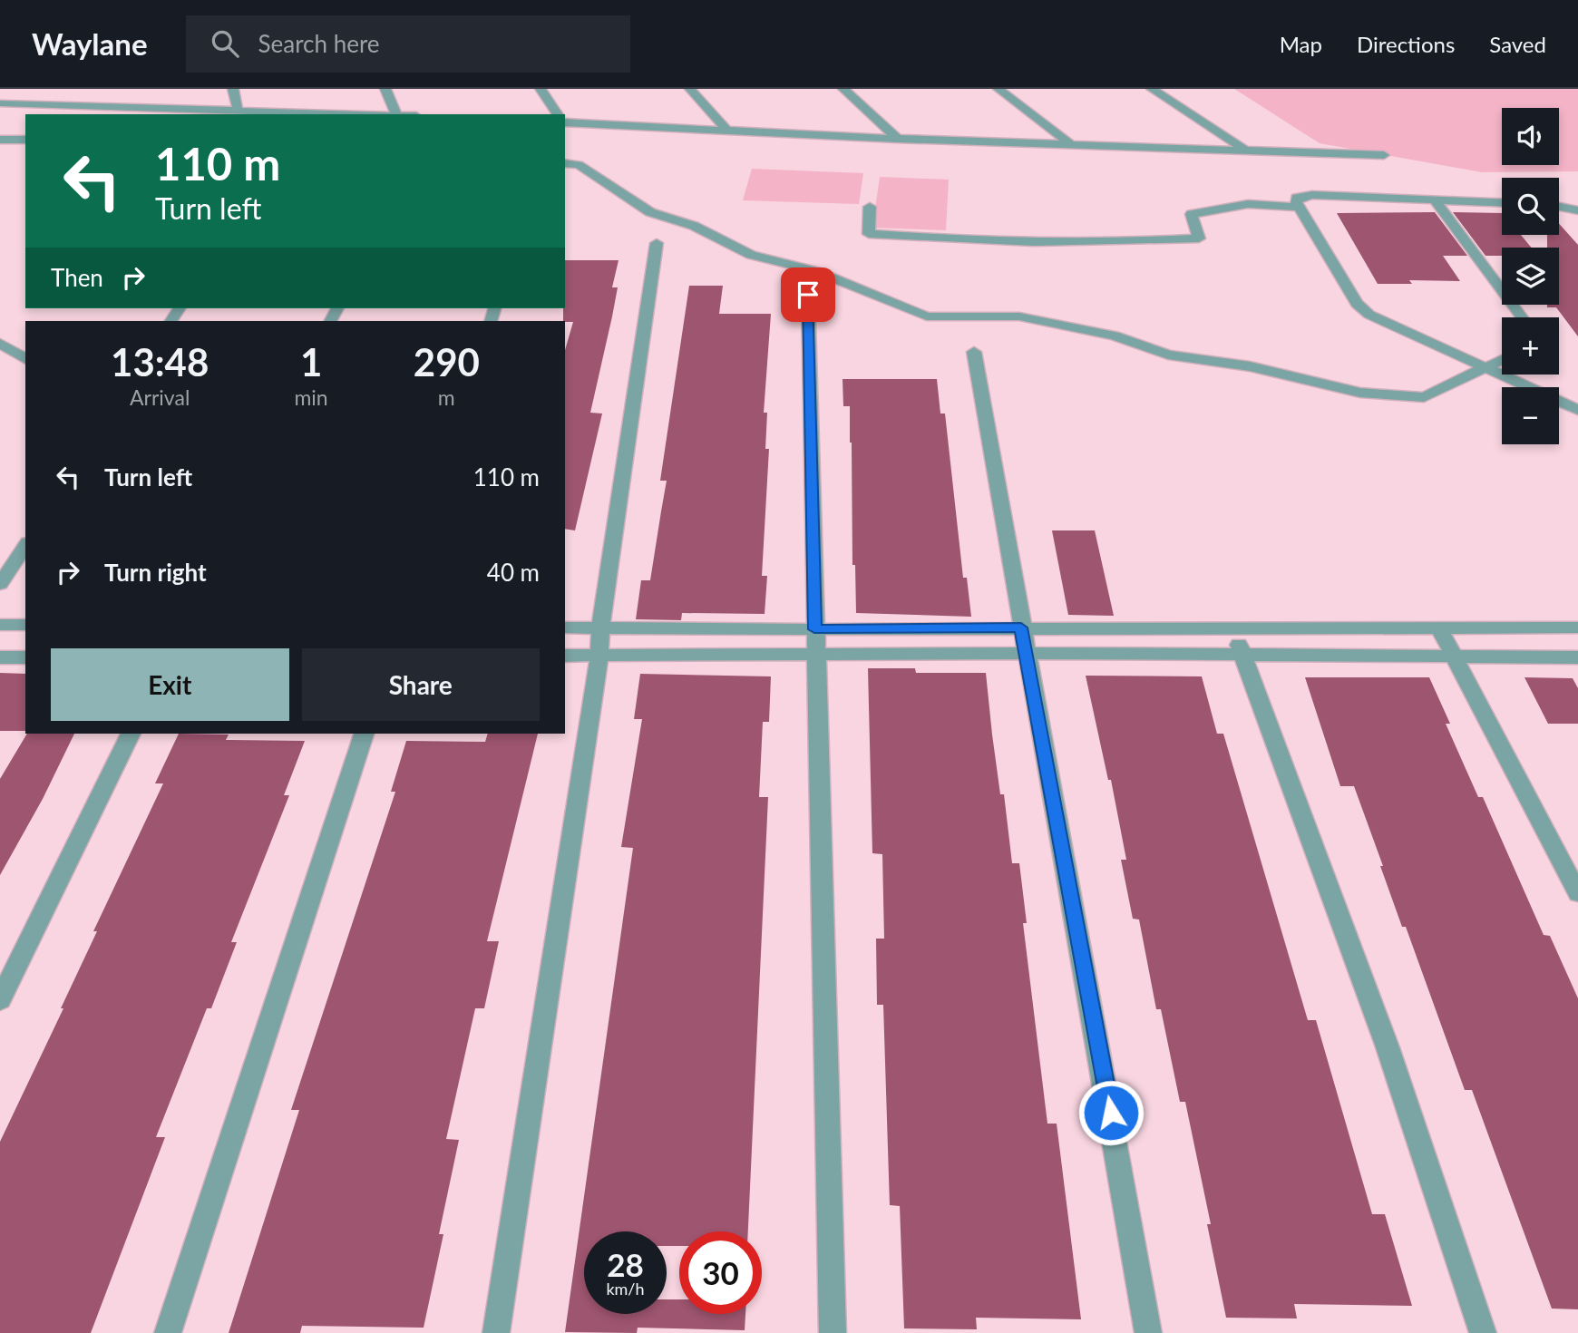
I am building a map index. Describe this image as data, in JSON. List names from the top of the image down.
{
  "page": {
    "header": "Waylane",
    "search": "Search here",
    "nav": ["Map", "Directions", "Saved"],
    "map_buttons": ["+", "−"],
    "turn": ["110 m", "Turn left"],
    "then": "Then",
    "eta": [
      "13:48",
      "Arrival",
      "1",
      "min",
      "290",
      "m"
    ],
    "list": [
      {
        "name": "Turn left",
        "value": "110 m"
      },
      {
        "name": "Turn right",
        "value": "40 m"
      }
    ],
    "buttons": ["Exit", "Share"],
    "speed": "28 km/h",
    "limit": "30"
  }
}
